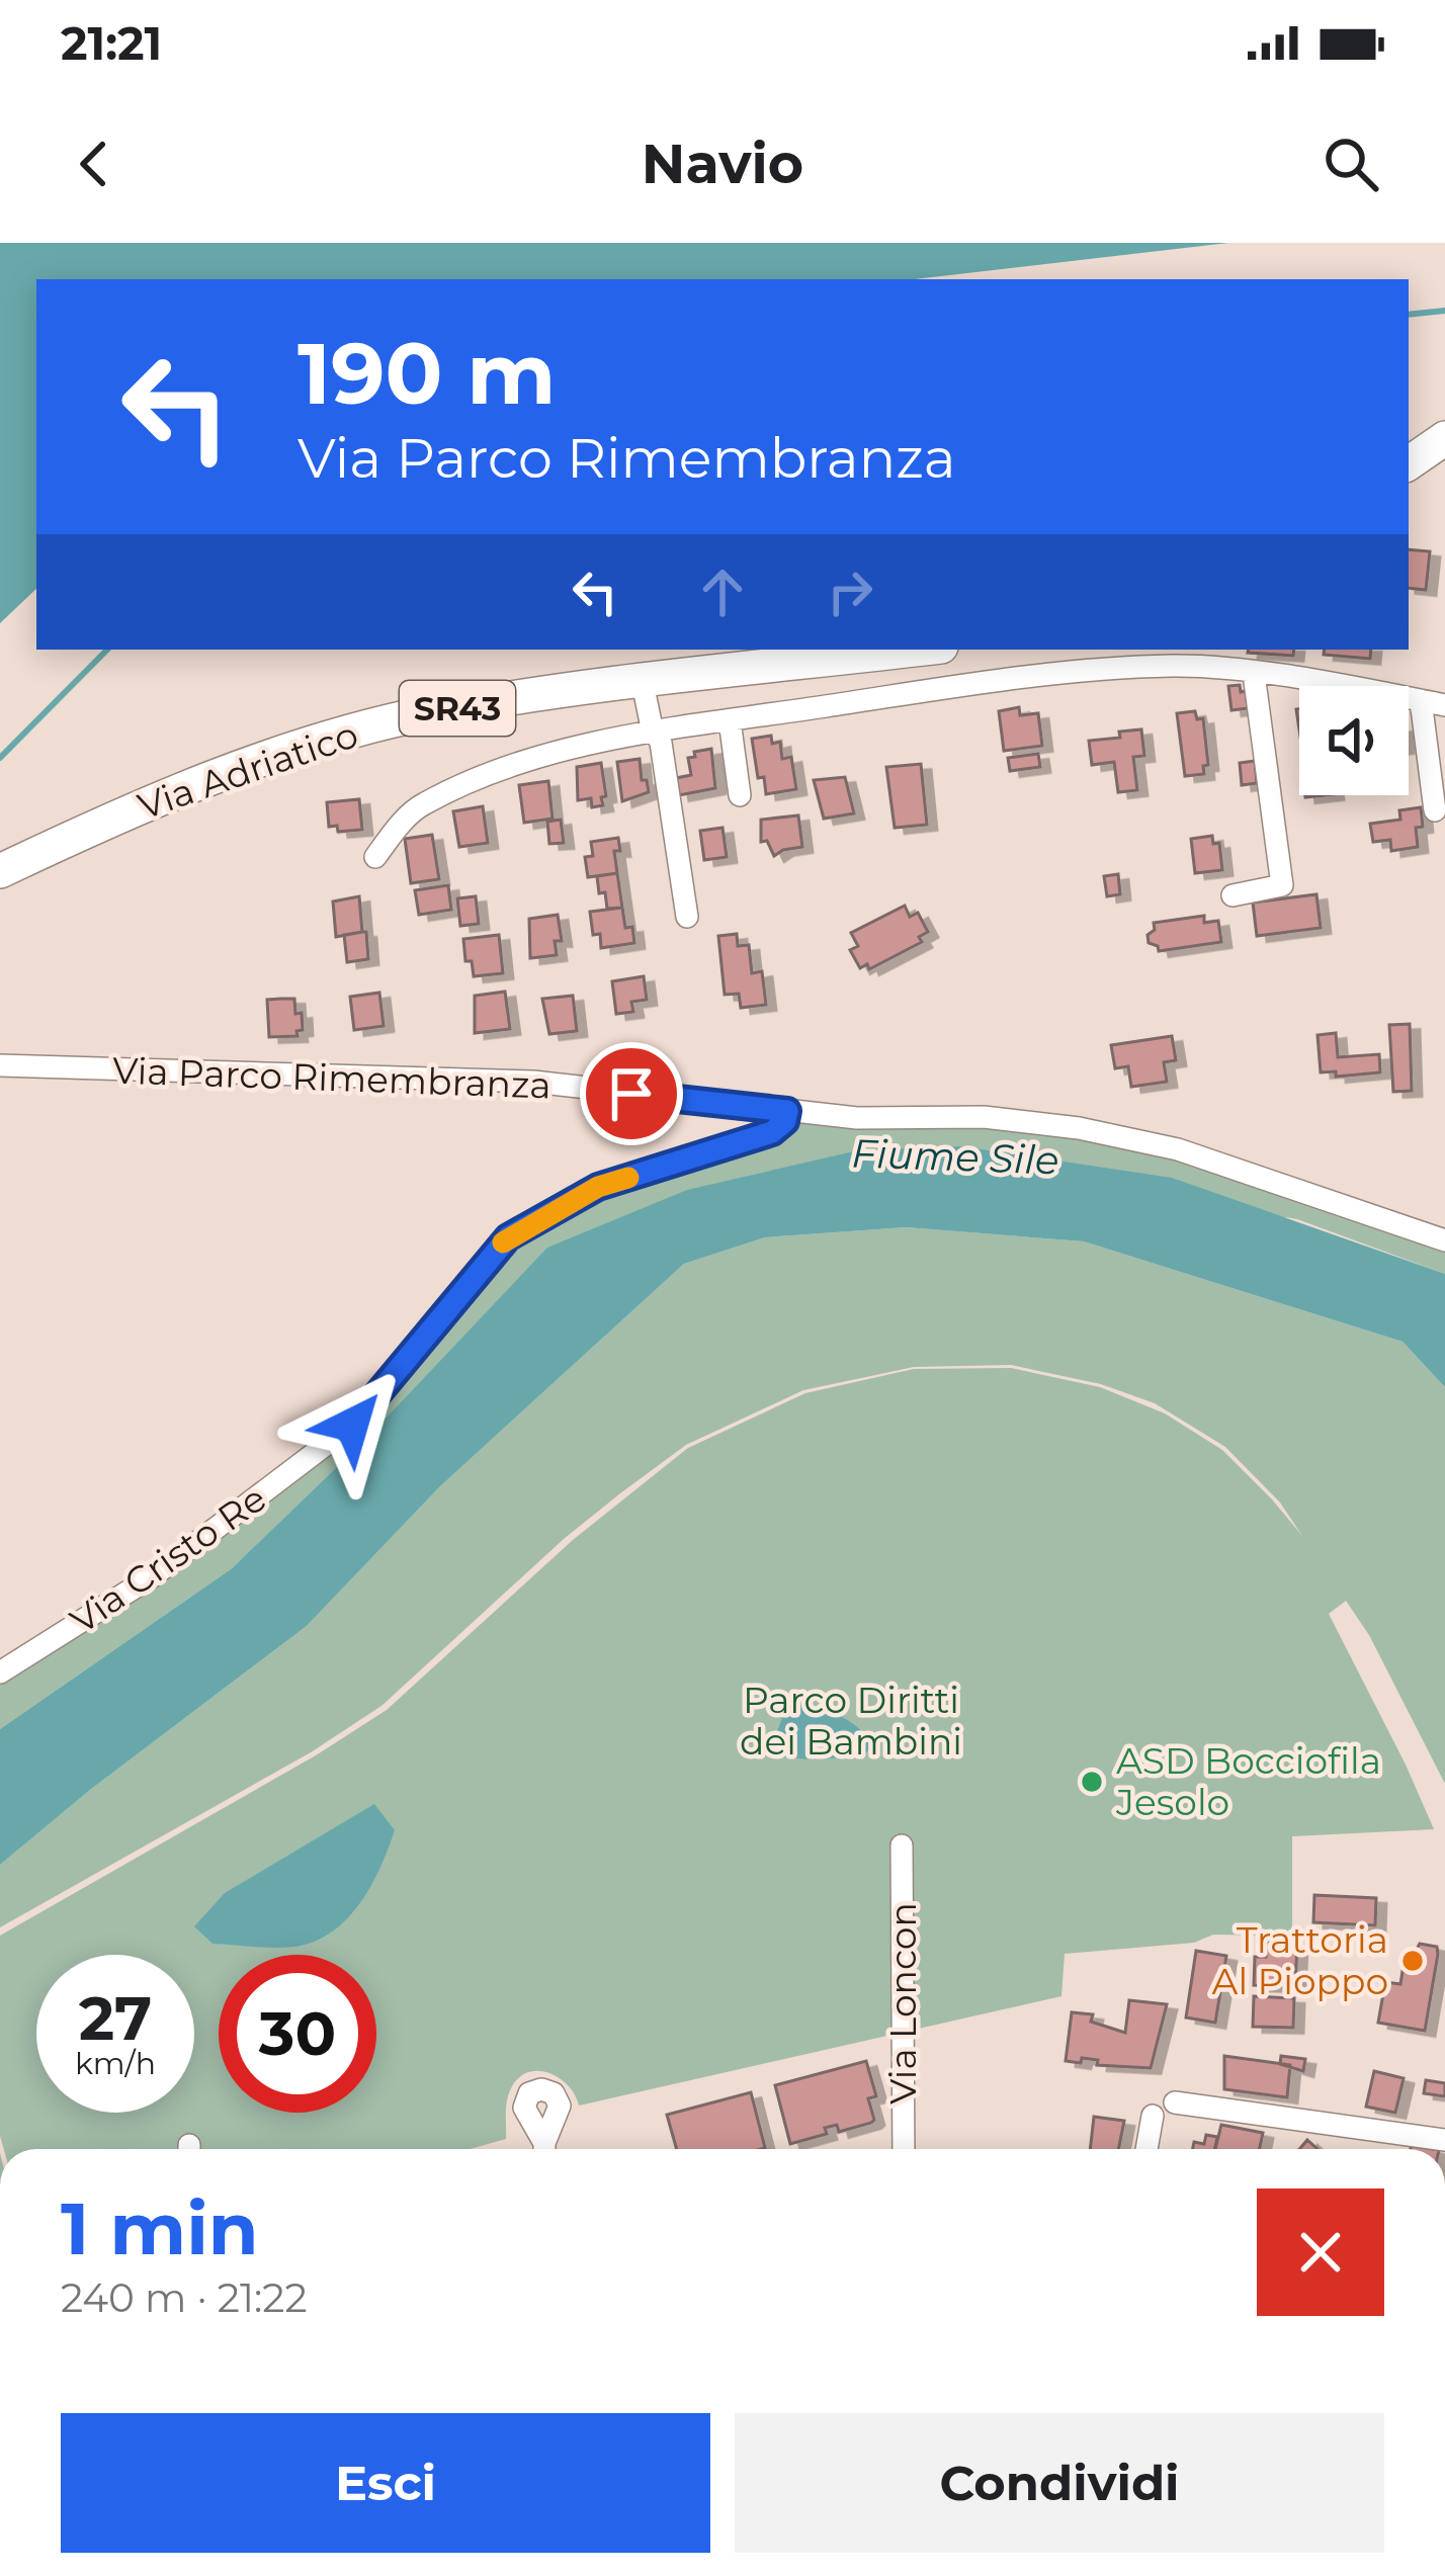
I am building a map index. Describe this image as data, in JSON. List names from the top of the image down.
{
  "streets": {
    "main road": ["SR43", "Via Adriatico"],
    "street": ["Via Parco Rimembranza", "Via Cristo Re", "Via Loncon"]
  },
  "crossings": [
    ["Via Parco Rimembranza", "Via Cristo Re"]
  ],
  "water": ["Fiume Sile"],
  "parks": ["Parco Diritti dei Bambini"],
  "places": ["ASD Bocciofila Jesolo", "Trattoria Al Pioppo"],
  "page": {
    "status": "21:21",
    "header": "Navio",
    "turn": ["190 m", "Via Parco Rimembranza"],
    "speed": "27 km/h",
    "limit": "30",
    "heading": ["1 min", "240 m · 21:22"],
    "buttons": ["Esci", "Condividi"]
  }
}
